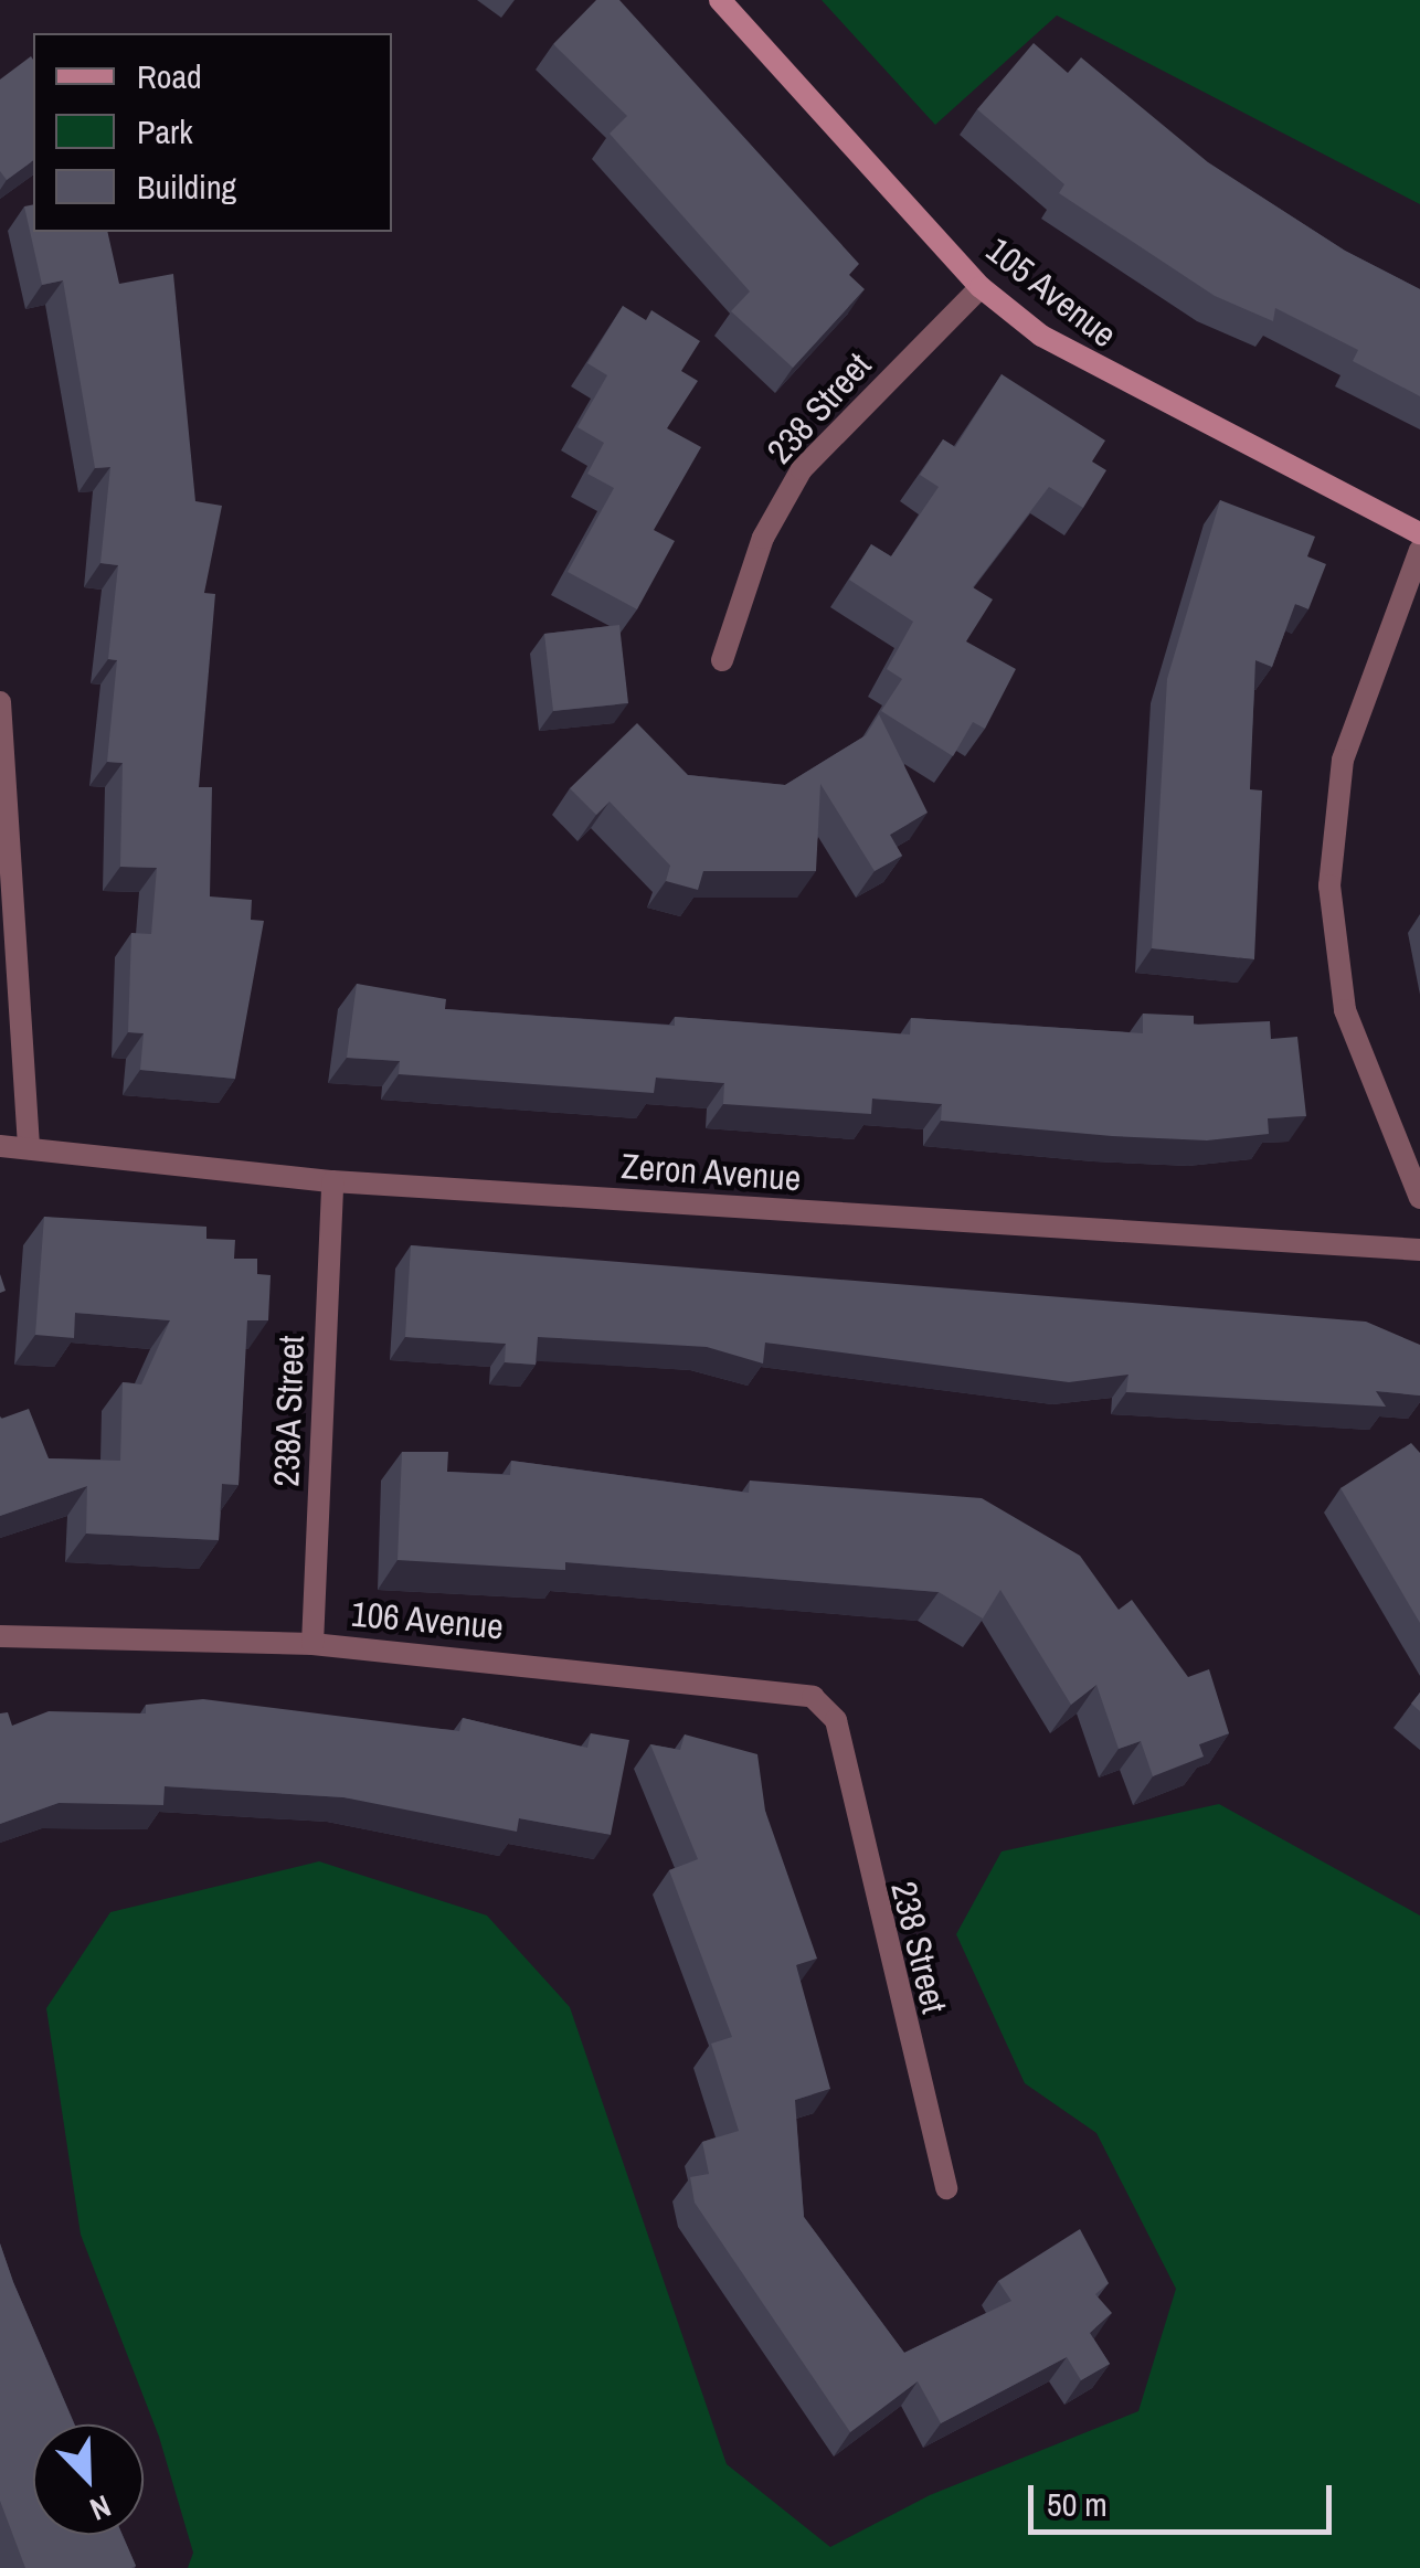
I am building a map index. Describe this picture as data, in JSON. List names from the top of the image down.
{
  "streets": {
    "street": [
      "105 Avenue",
      "238 Street",
      "Zeron Avenue",
      "238A Street",
      "106 Avenue"
    ]
  },
  "crossings": [
    ["105 Avenue", "238 Street"],
    ["238 Street", "106 Avenue"],
    ["Zeron Avenue", "238A Street"],
    ["238A Street", "106 Avenue"]
  ],
  "legend": ["Road", "Park", "Building"],
  "scale_bar": "50 m",
  "north": "bottom right"
}
